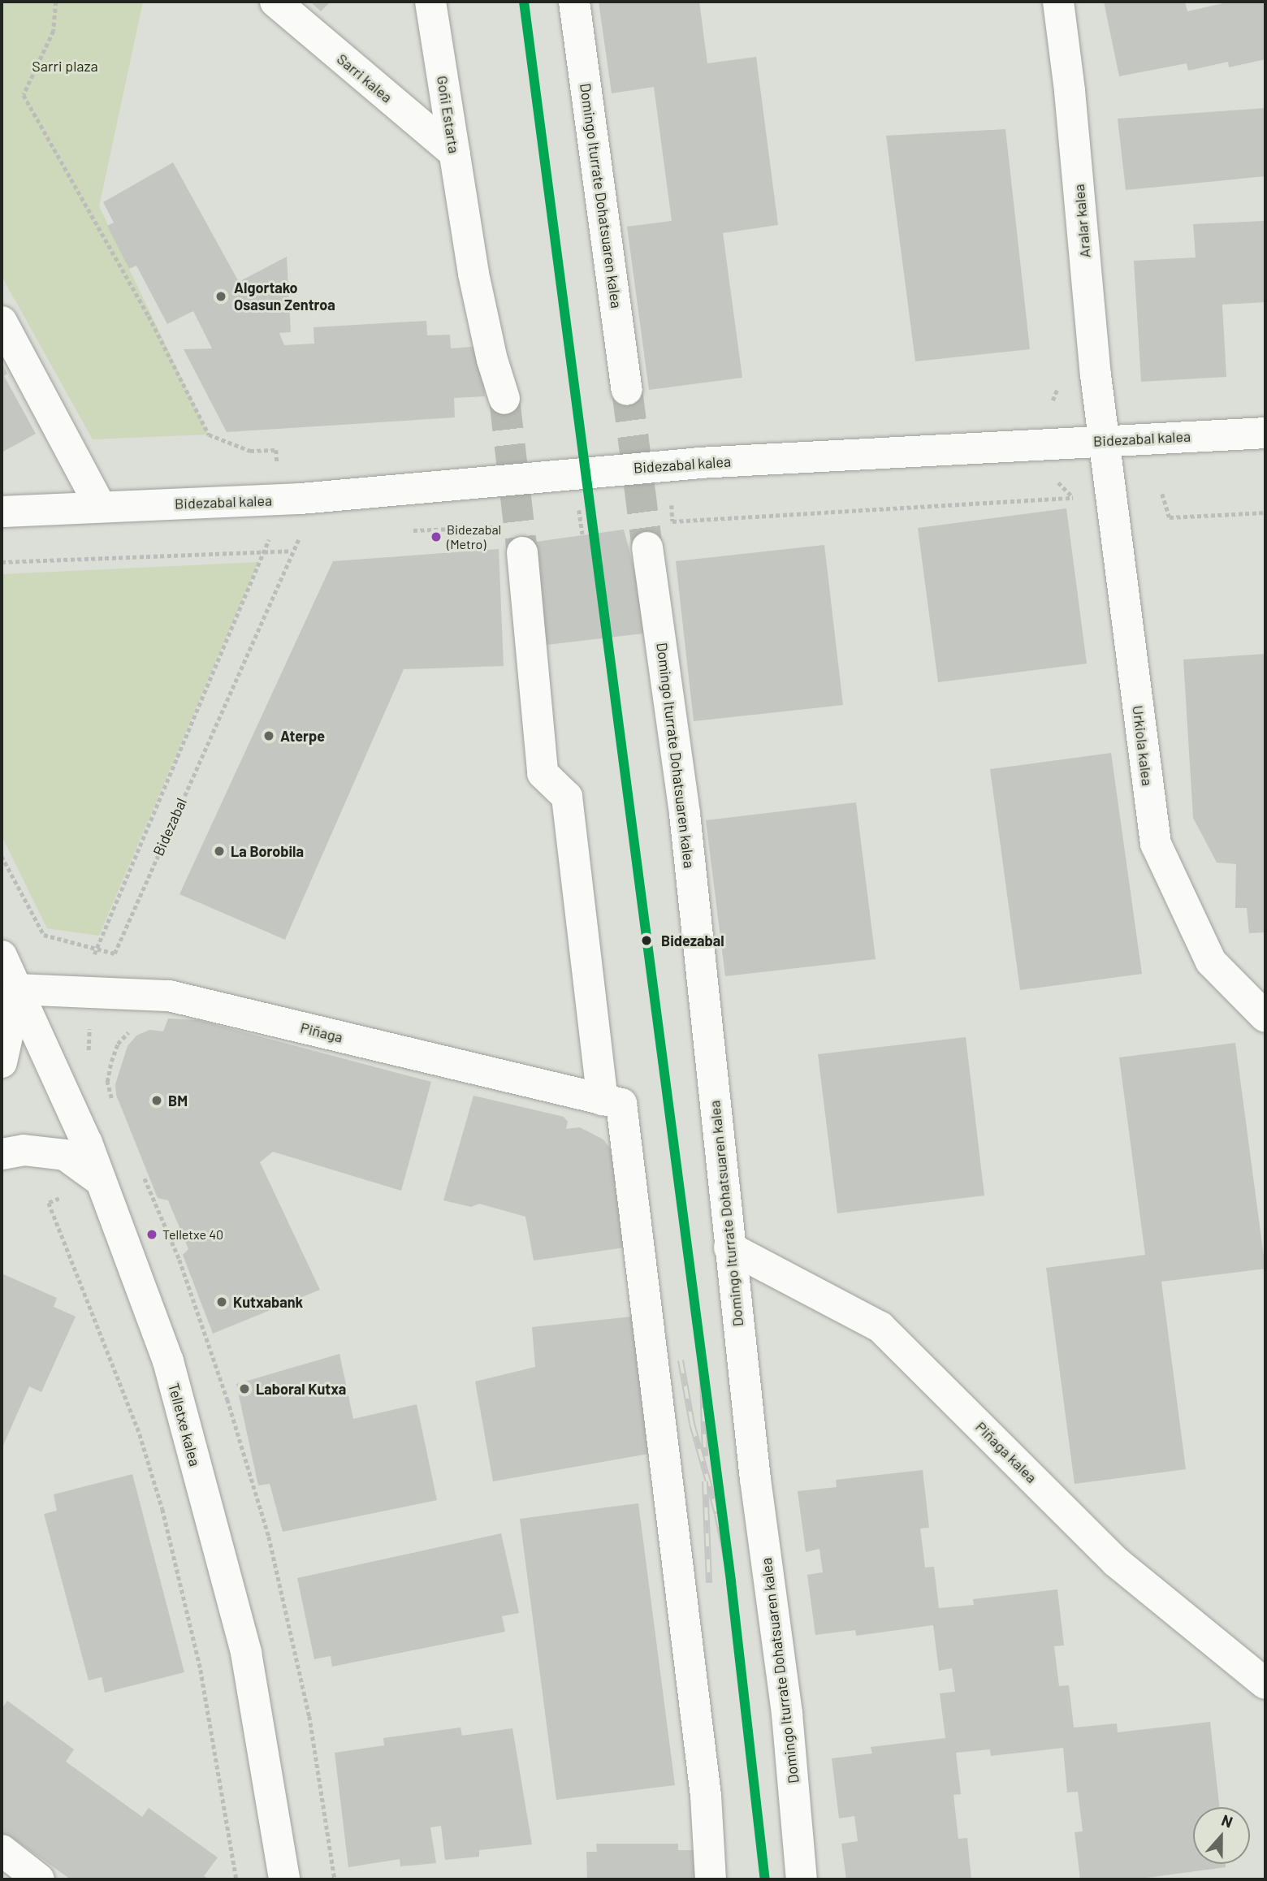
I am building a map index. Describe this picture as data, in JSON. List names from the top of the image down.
{
  "streets": {
    "street": [
      "Sarri kalea",
      "Goñi Estarta",
      "Domingo Iturrate Dohatsuaren kalea",
      "Aralar kalea",
      "Bidezabal kalea",
      "Urkiola kalea",
      "Piñaga",
      "Telletxe kalea",
      "Piñaga kalea"
    ],
    "path": ["Bidezabal"]
  },
  "crossings": [
    ["Sarri kalea", "Goñi Estarta"],
    ["Domingo Iturrate Dohatsuaren kalea", "Piñaga kalea"],
    ["Aralar kalea", "Bidezabal kalea"],
    ["Aralar kalea", "Urkiola kalea"],
    ["Bidezabal kalea", "Urkiola kalea"],
    ["Piñaga", "Telletxe kalea"]
  ],
  "parks": ["Sarri plaza"],
  "places": [
    "Algortako Osasun Zentroa",
    "Bidezabal (Metro)",
    "Aterpe",
    "La Borobila",
    "Bidezabal",
    "BM",
    "Telletxe 40",
    "Kutxabank",
    "Laboral Kutxa"
  ],
  "north": "top"
}
